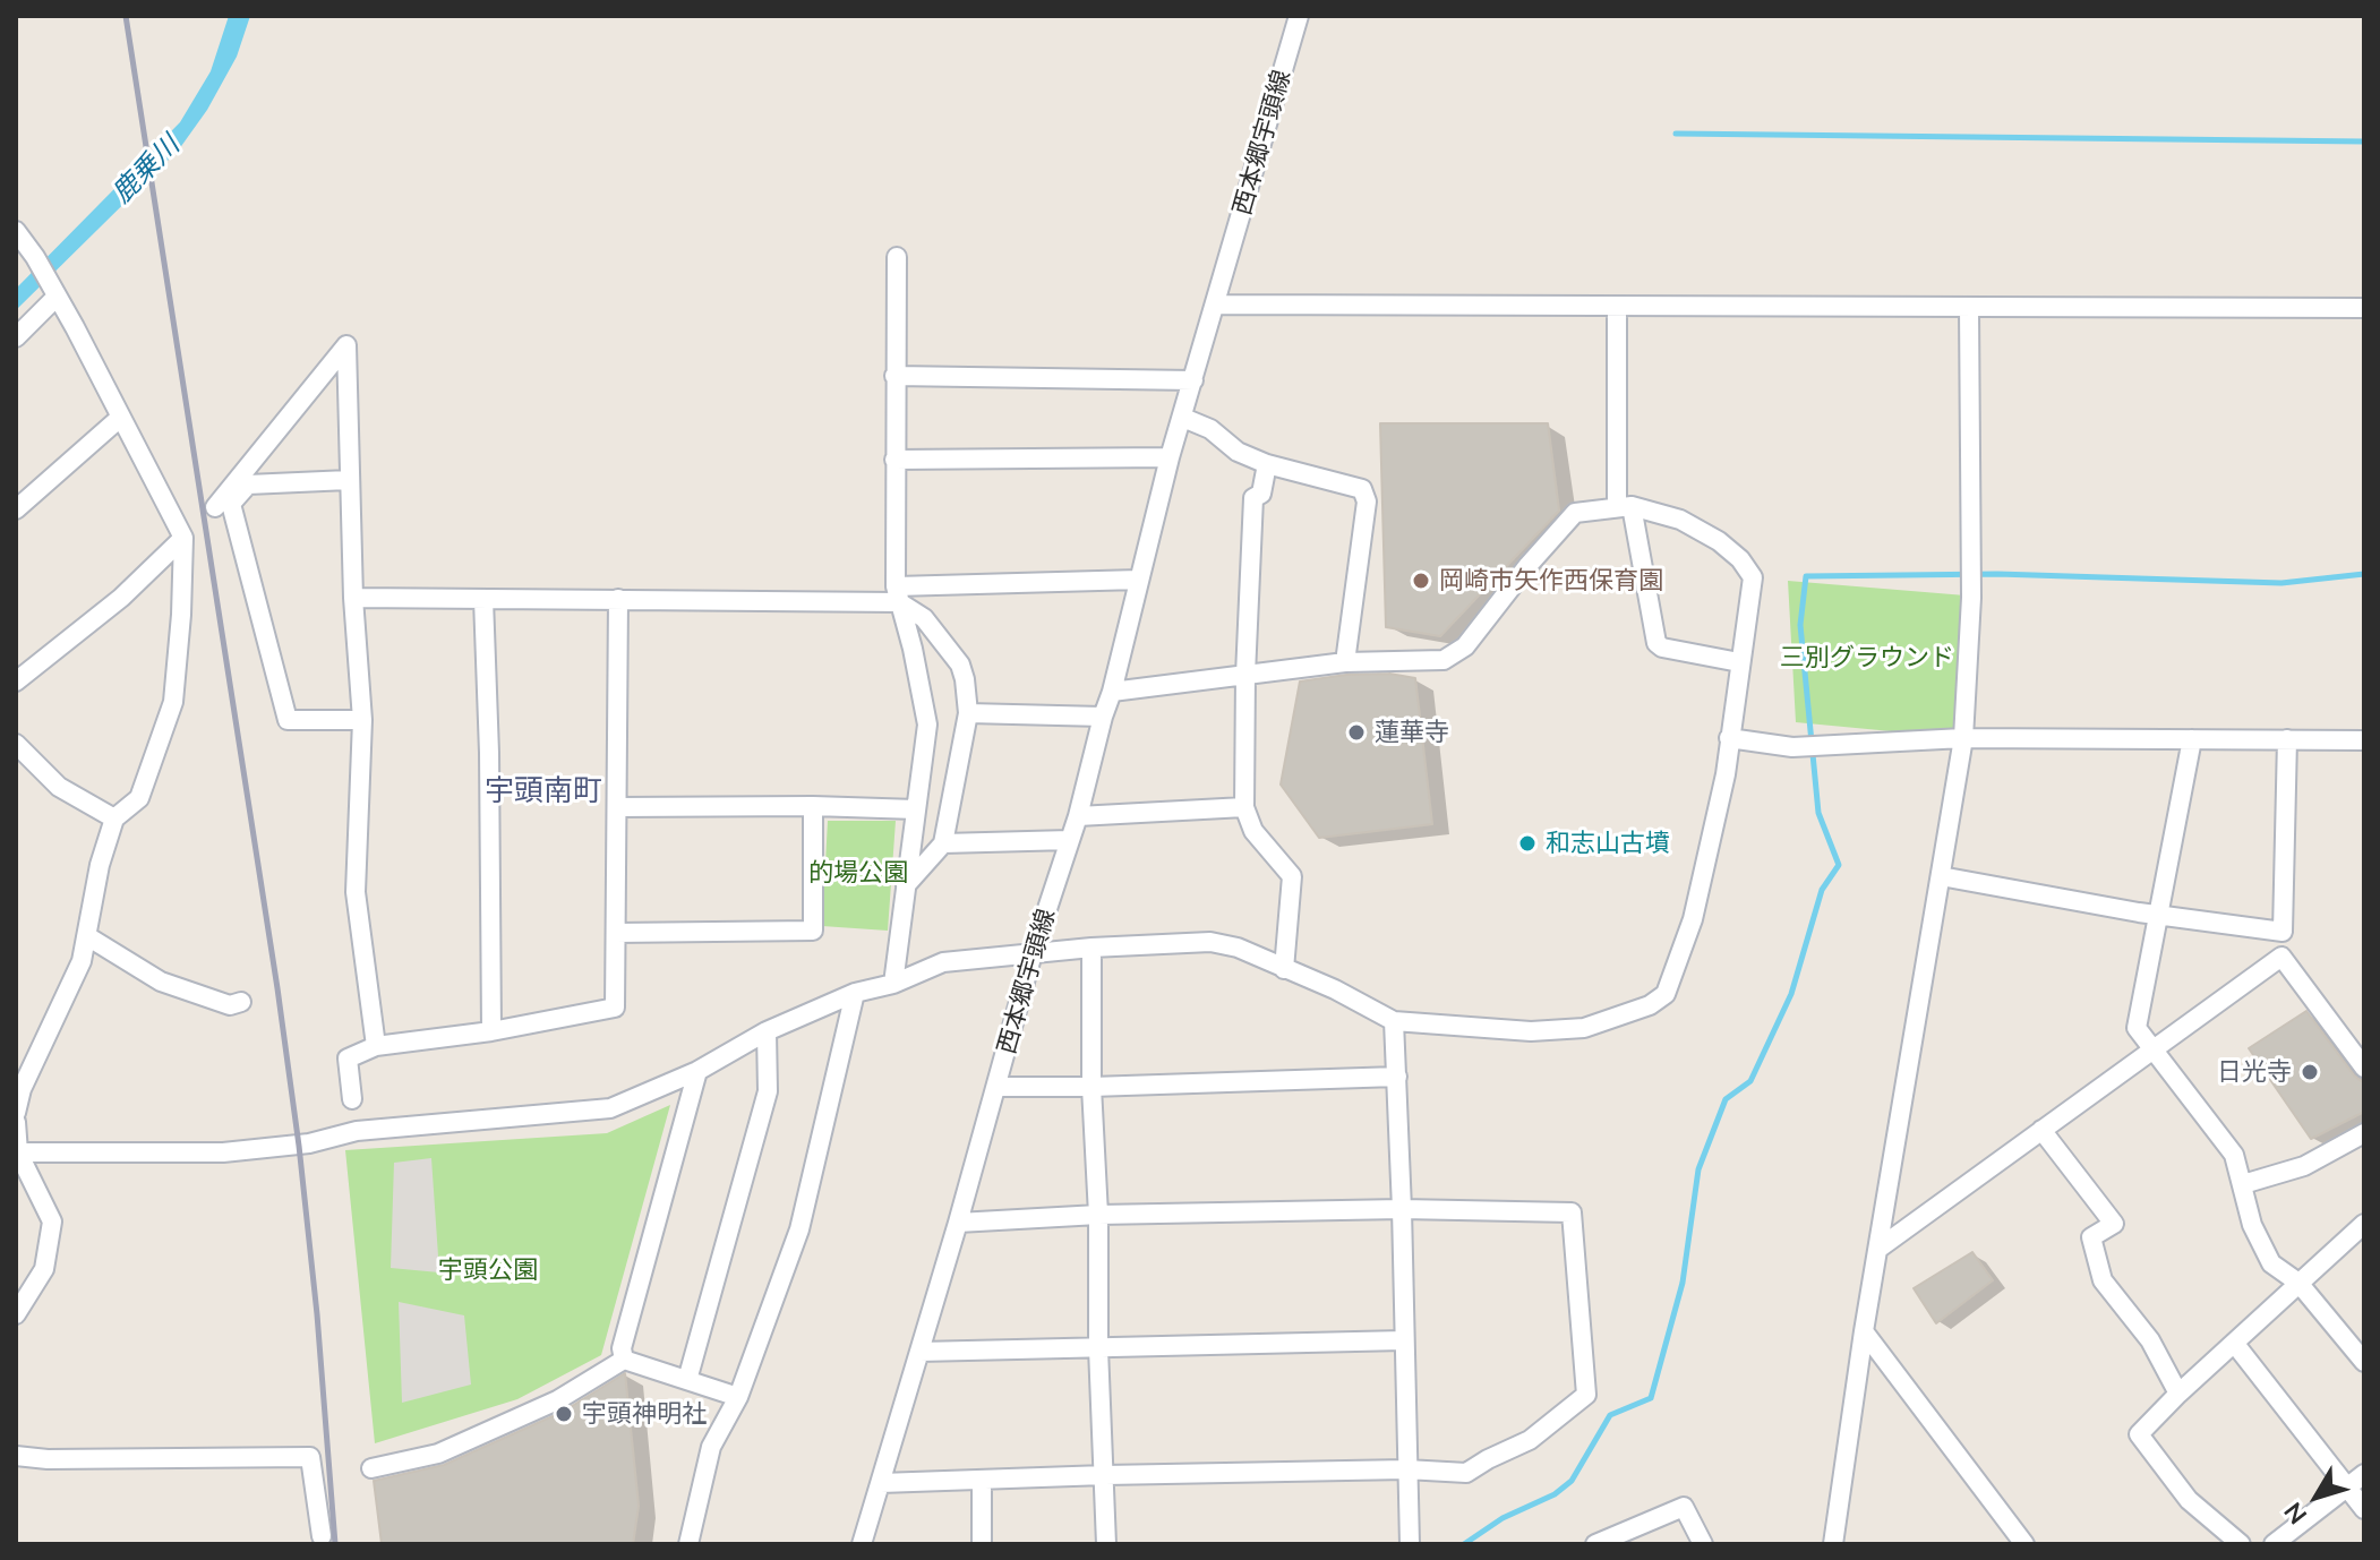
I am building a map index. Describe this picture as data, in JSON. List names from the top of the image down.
{
  "streets": {
    "street": ["西本郷宇頭線"]
  },
  "districts": ["宇頭南町"],
  "water": ["鹿乗川"],
  "parks": ["三別グラウンド", "的場公園", "宇頭公園"],
  "places": [
    "岡崎市矢作西保育園",
    "蓮華寺",
    "和志山古墳",
    "日光寺",
    "宇頭神明社"
  ],
  "north": "bottom left"
}
